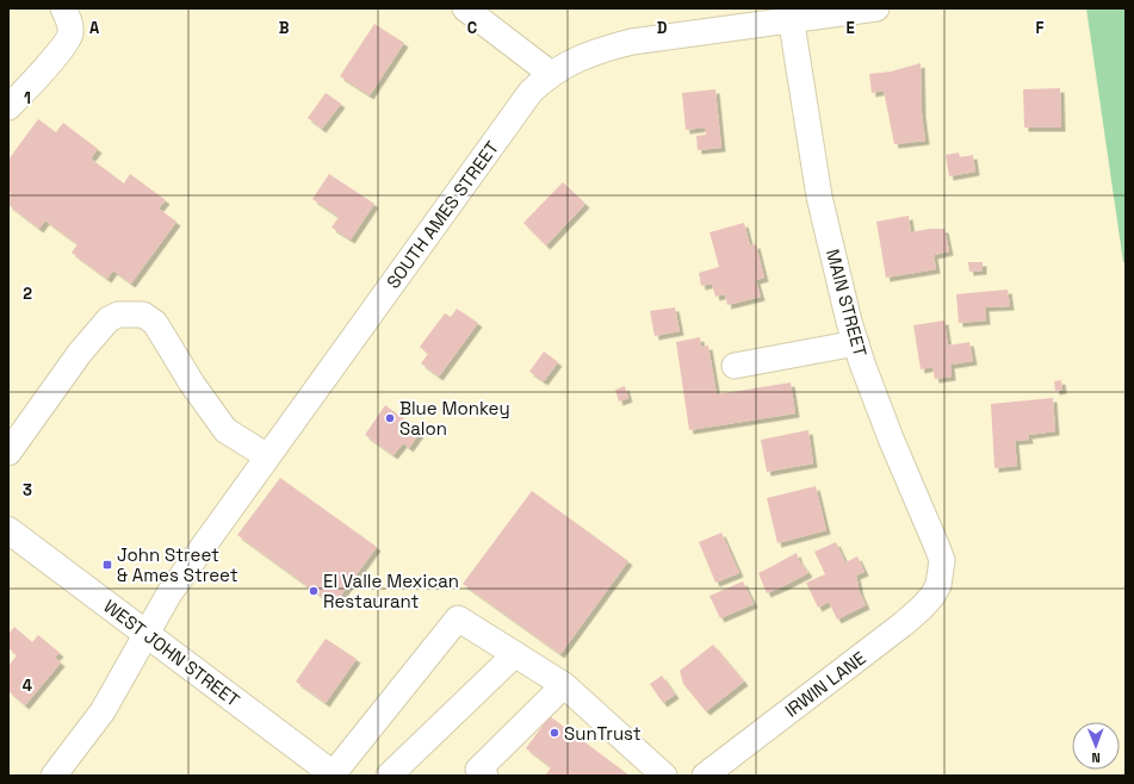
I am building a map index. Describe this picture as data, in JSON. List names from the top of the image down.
{
  "streets": {
    "main road": ["WEST JOHN STREET"],
    "street": ["SOUTH AMES STREET", "MAIN STREET", "IRWIN LANE"]
  },
  "crossings": [
    ["SOUTH AMES STREET", "MAIN STREET"],
    ["SOUTH AMES STREET", "WEST JOHN STREET"],
    ["MAIN STREET", "IRWIN LANE"]
  ],
  "places": {
    "other": ["Blue Monkey Salon", "El Valle Mexican Restaurant", "SunTrust"],
    "transit": ["John Street & Ames Street"]
  },
  "north": "bottom",
  "grid": {
    "columns": [
      "A",
      "B",
      "C",
      "D",
      "E",
      "F"
    ],
    "rows": [
      "1",
      "2",
      "3",
      "4"
    ]
  }
}
